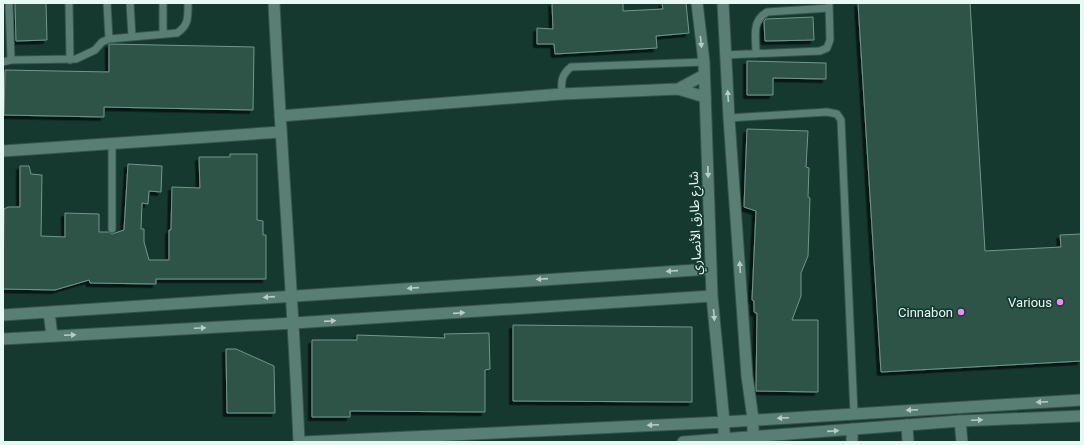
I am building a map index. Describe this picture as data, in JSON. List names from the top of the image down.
{
  "streets": {
    "street": ["شارع طارق الأنصاري"]
  },
  "places": ["Various", "Cinnabon"]
}
